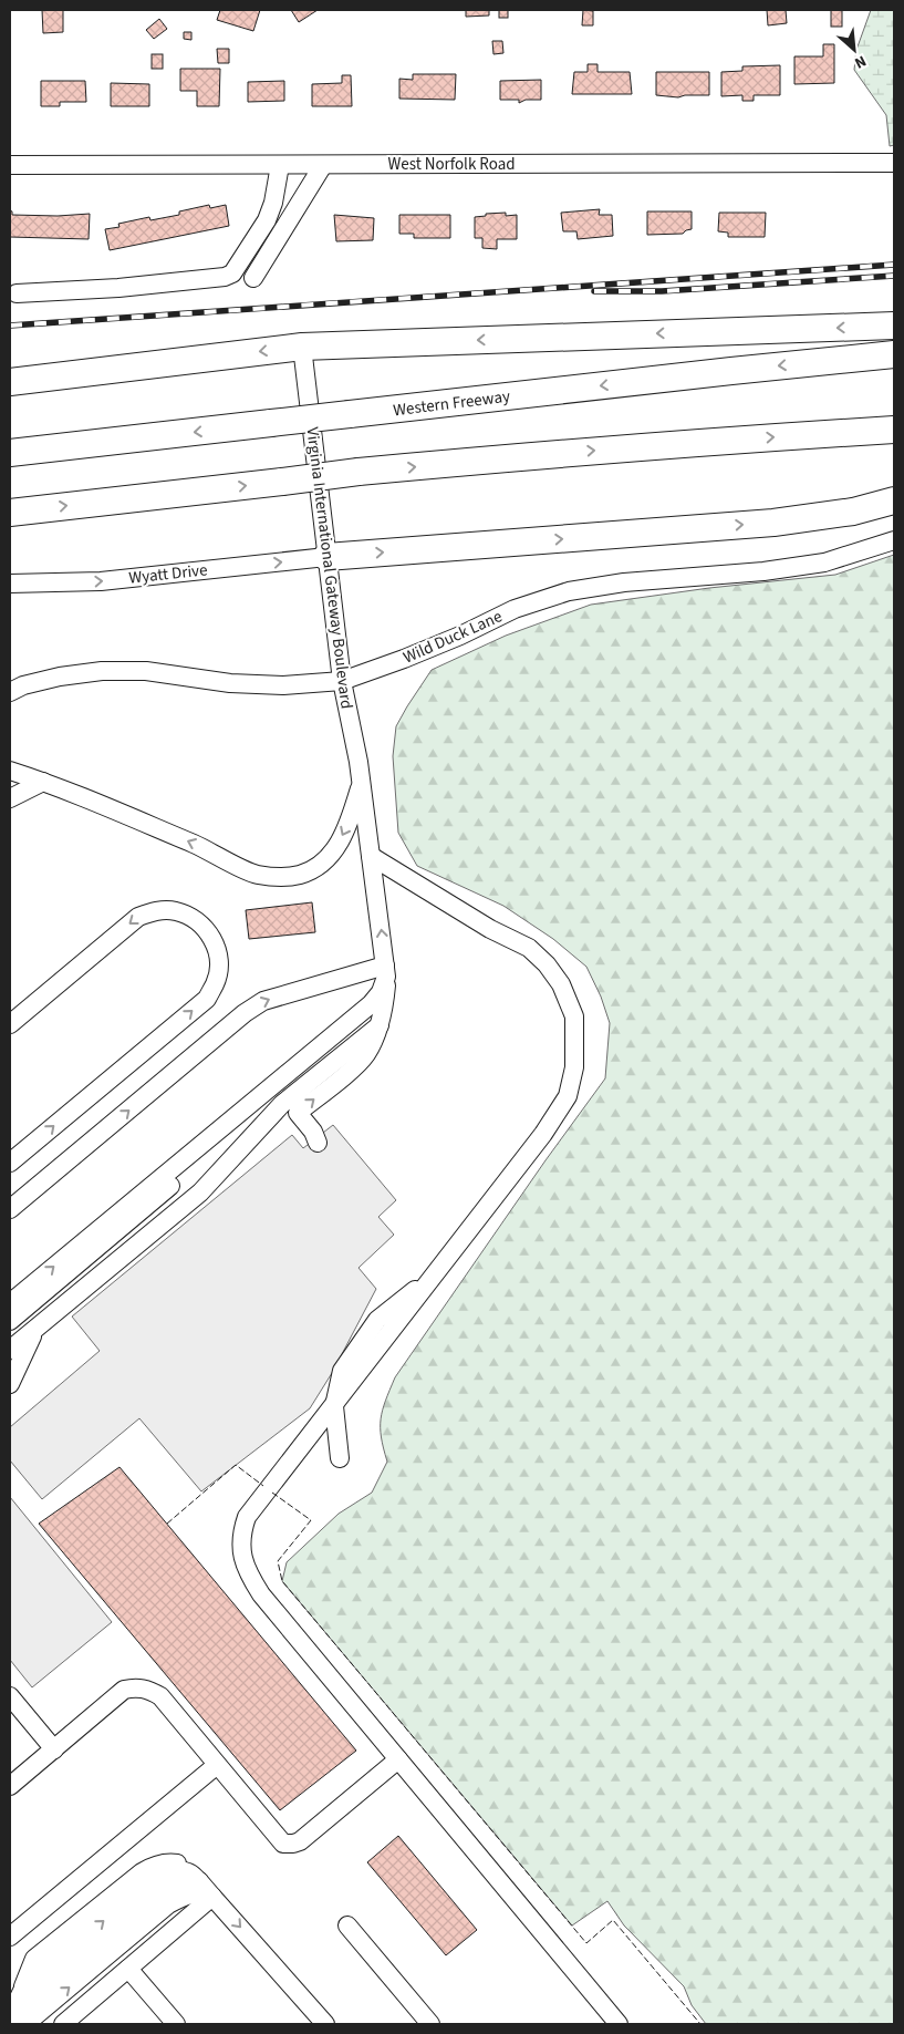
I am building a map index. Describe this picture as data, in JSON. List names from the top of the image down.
{
  "streets": {
    "highway": ["Western Freeway"],
    "street": [
      "West Norfolk Road",
      "Virginia International Gateway Boulevard",
      "Wyatt Drive",
      "Wild Duck Lane"
    ]
  },
  "crossings": [
    ["Virginia International Gateway Boulevard", "Wyatt Drive"],
    ["Virginia International Gateway Boulevard", "Wild Duck Lane"]
  ],
  "one_way": ["Wyatt Drive"],
  "north": "bottom right"
}
